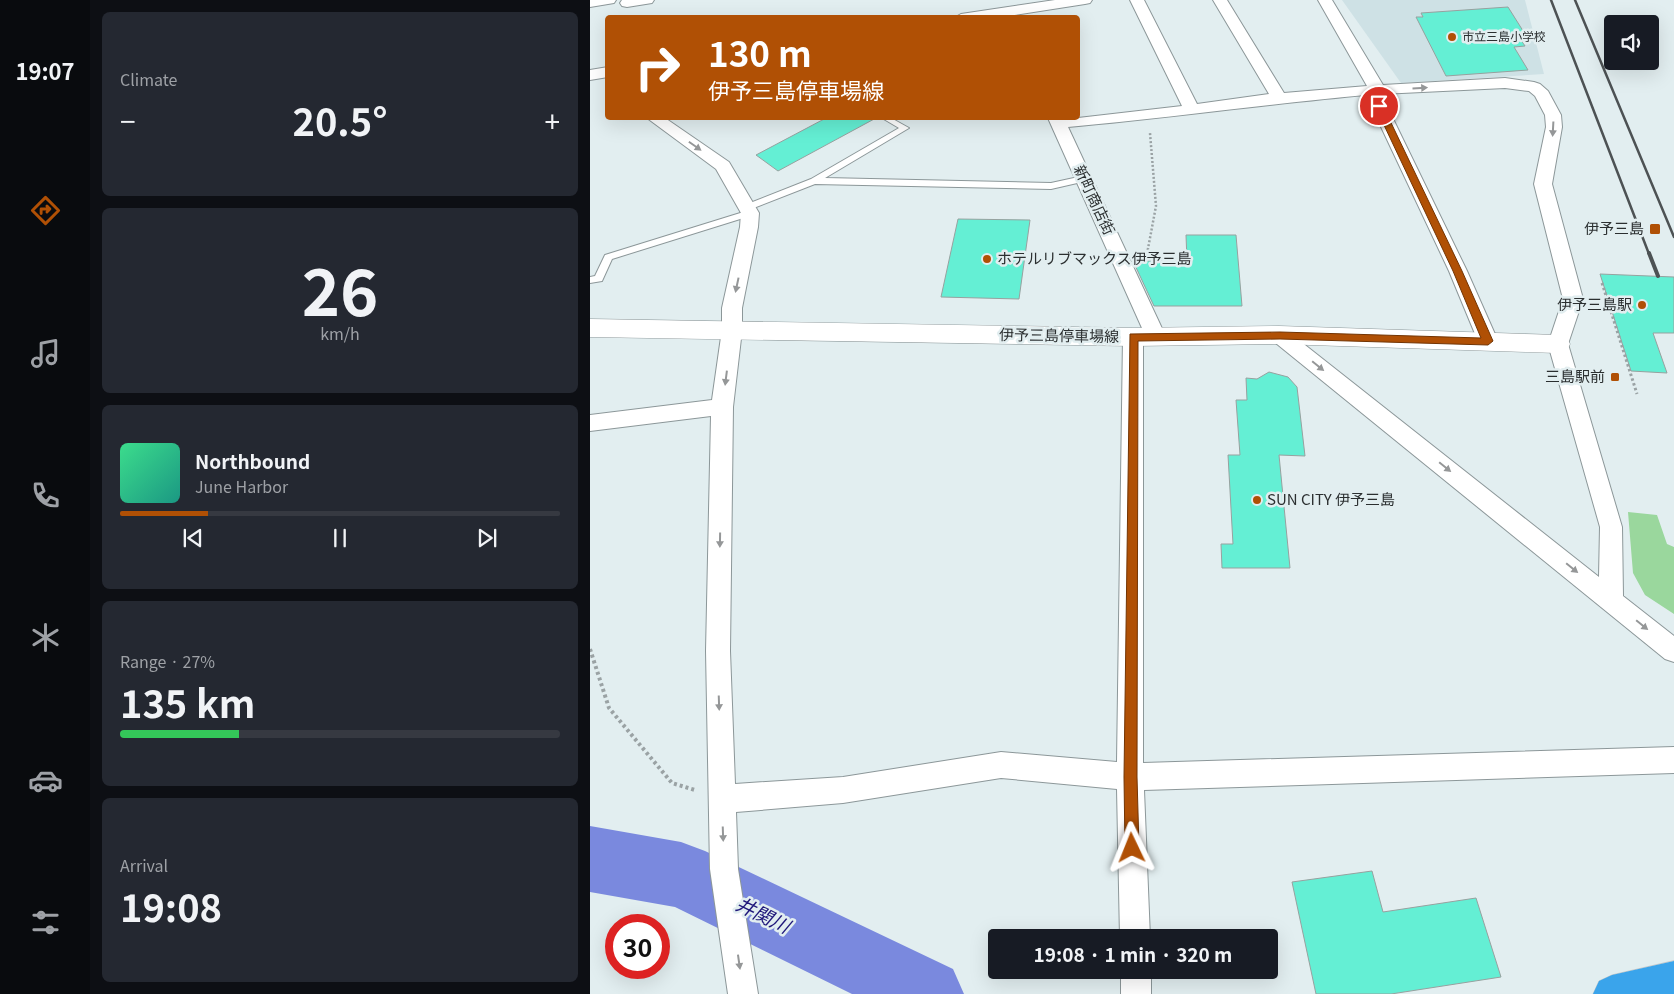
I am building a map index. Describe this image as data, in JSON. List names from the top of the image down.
{
  "streets": {
    "main road": ["伊予三島停車場線"],
    "street": ["新町商店街"]
  },
  "crossings": [
    ["新町商店街", "伊予三島停車場線"]
  ],
  "water": ["井関川"],
  "places": {
    "other": [
      "市立三島小学校",
      "ホテルリブマックス伊予三島",
      "伊予三島駅",
      "SUN CITY 伊予三島"
    ],
    "transit": ["伊予三島", "三島駅前"]
  },
  "page": {
    "tabs": "19:07",
    "tile": [
      "Climate",
      ["26", "km/h"],
      ["Range · 27%", "135 km"],
      ["Arrival", "19:08"]
    ],
    "turn": ["130 m", "伊予三島停車場線"],
    "heat": ["−", "20.5°", "+"],
    "song": ["Northbound", "June Harbor"],
    "limit": "30",
    "trip": "19:08 · 1 min · 320 m"
  }
}
